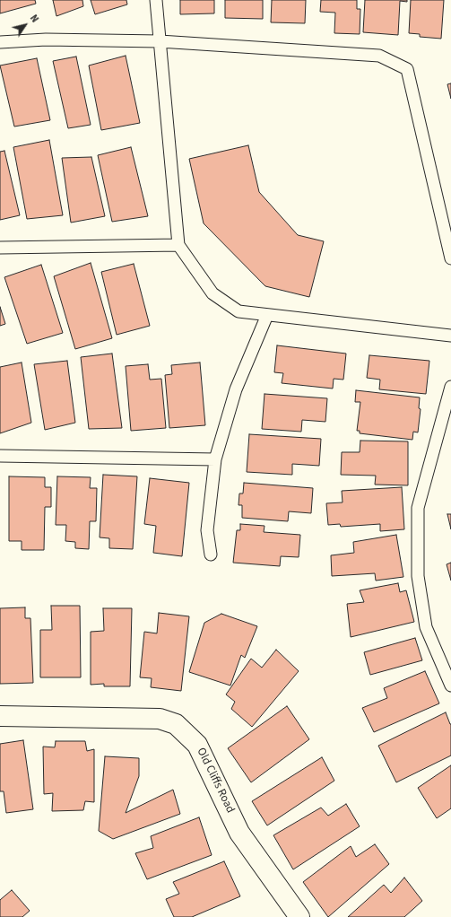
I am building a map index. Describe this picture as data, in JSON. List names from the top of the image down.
{
  "streets": {
    "street": ["Old Cliffs Road"]
  },
  "north": "top right"
}
